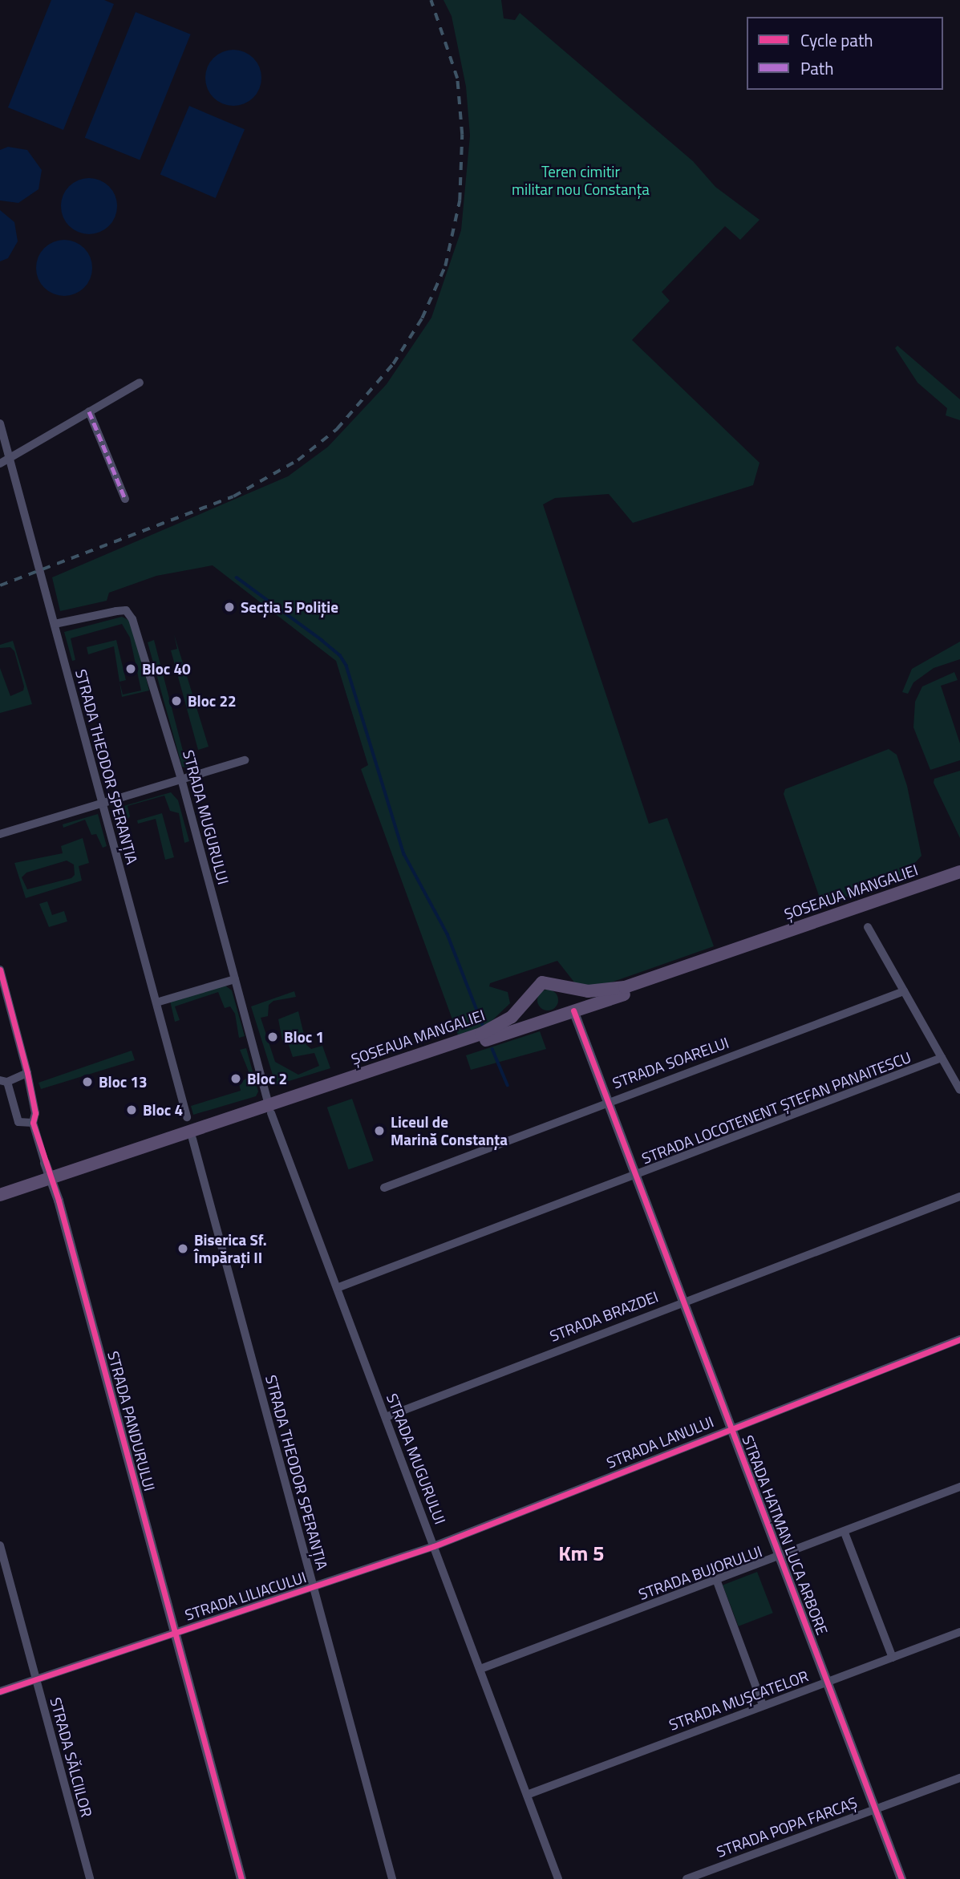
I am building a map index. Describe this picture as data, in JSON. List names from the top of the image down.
{
  "streets": {
    "main road": ["ȘOSEAUA MANGALIEI"],
    "street": [
      "STRADA THEODOR SPERANȚIA",
      "STRADA MUGURULUI",
      "STRADA SOARELUI",
      "STRADA LOCOTENENT ȘTEFAN PANAITESCU",
      "STRADA BRAZDEI",
      "STRADA PANDURULUI",
      "STRADA LANULUI",
      "STRADA HATMAN LUCA ARBORE",
      "STRADA BUJORULUI",
      "STRADA LILIACULUI",
      "STRADA MUȘCATELOR",
      "STRADA SĂLCIILOR",
      "STRADA POPA FARCAȘ"
    ]
  },
  "crossings": [
    ["STRADA THEODOR SPERANȚIA", "STRADA MUGURULUI"],
    ["STRADA THEODOR SPERANȚIA", "ȘOSEAUA MANGALIEI"],
    ["STRADA THEODOR SPERANȚIA", "STRADA LILIACULUI"],
    ["STRADA MUGURULUI", "ȘOSEAUA MANGALIEI"],
    ["STRADA MUGURULUI", "STRADA LOCOTENENT ȘTEFAN PANAITESCU"],
    ["STRADA MUGURULUI", "STRADA BRAZDEI"],
    ["STRADA MUGURULUI", "STRADA LANULUI"],
    ["STRADA MUGURULUI", "STRADA BUJORULUI"],
    ["STRADA MUGURULUI", "STRADA LILIACULUI"],
    ["STRADA MUGURULUI", "STRADA MUȘCATELOR"],
    ["ȘOSEAUA MANGALIEI", "STRADA PANDURULUI"],
    ["ȘOSEAUA MANGALIEI", "STRADA HATMAN LUCA ARBORE"],
    ["STRADA SOARELUI", "STRADA HATMAN LUCA ARBORE"],
    ["STRADA LOCOTENENT ȘTEFAN PANAITESCU", "STRADA HATMAN LUCA ARBORE"],
    ["STRADA BRAZDEI", "STRADA HATMAN LUCA ARBORE"],
    ["STRADA PANDURULUI", "STRADA LILIACULUI"],
    ["STRADA LANULUI", "STRADA HATMAN LUCA ARBORE"],
    ["STRADA LANULUI", "STRADA LILIACULUI"],
    ["STRADA HATMAN LUCA ARBORE", "STRADA BUJORULUI"],
    ["STRADA HATMAN LUCA ARBORE", "STRADA MUȘCATELOR"],
    ["STRADA HATMAN LUCA ARBORE", "STRADA POPA FARCAȘ"],
    ["STRADA LILIACULUI", "STRADA SĂLCIILOR"]
  ],
  "districts": ["Km 5"],
  "parks": ["Teren cimitir militar nou Constanța"],
  "places": [
    "Secția 5 Poliție",
    "Bloc 40",
    "Bloc 22",
    "Bloc 1",
    "Bloc 2",
    "Bloc 13",
    "Bloc 4",
    "Liceul de Marină Constanța",
    "Biserica Sf. Împărați II"
  ],
  "legend": ["Cycle path", "Path"]
}
